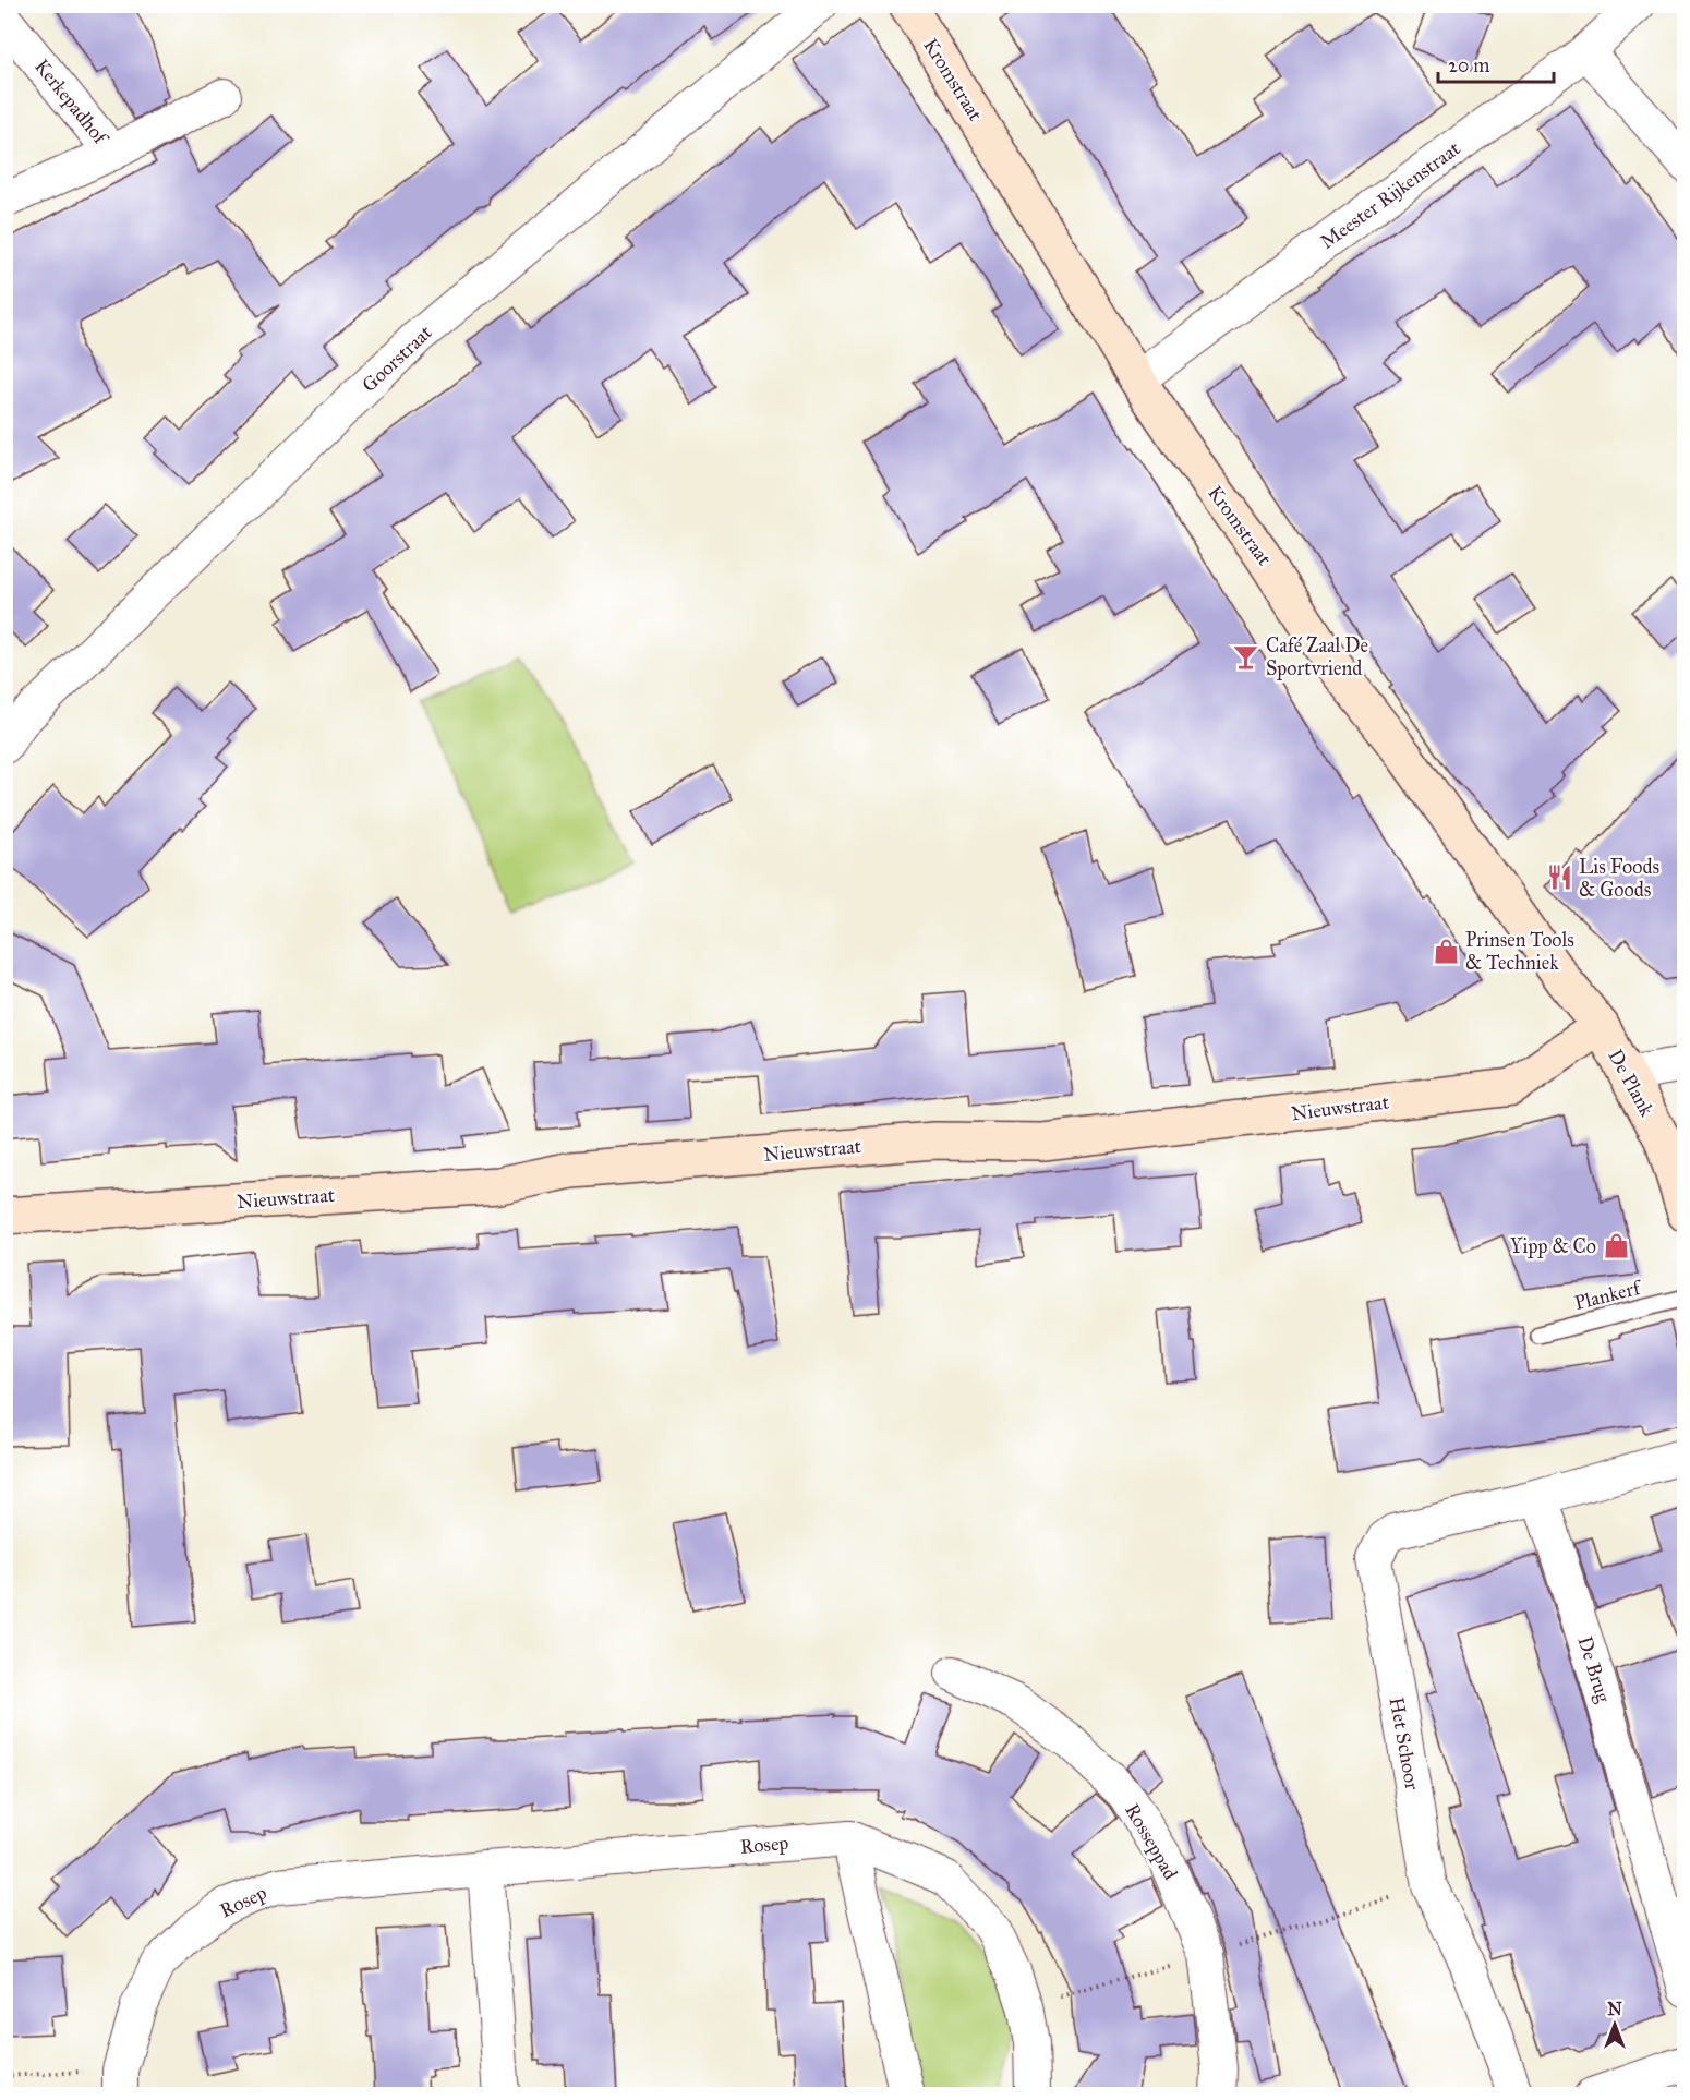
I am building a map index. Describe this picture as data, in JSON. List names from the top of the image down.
{
  "streets": {
    "street": [
      "Kromstraat",
      "Kerkepadhof",
      "Meester Rijkenstraat",
      "Goorstraat",
      "De Plank",
      "Nieuwstraat",
      "De Brug",
      "Het Schoor",
      "Rosseppad",
      "Rosep"
    ],
    "lane": ["Plankerf"]
  },
  "crossings": [
    ["Kromstraat", "Meester Rijkenstraat"],
    ["Kromstraat", "De Plank"],
    ["Kromstraat", "Nieuwstraat"],
    ["De Plank", "Nieuwstraat"],
    ["De Brug", "Het Schoor"]
  ],
  "places": {
    "bar": ["Café Zaal De Sportvriend"],
    "restaurant": ["Lis Foods & Goods"],
    "shop": ["Prinsen Tools & Techniek", "Yipp & Co"]
  },
  "scale_bar": "20 m",
  "north": "top"
}
